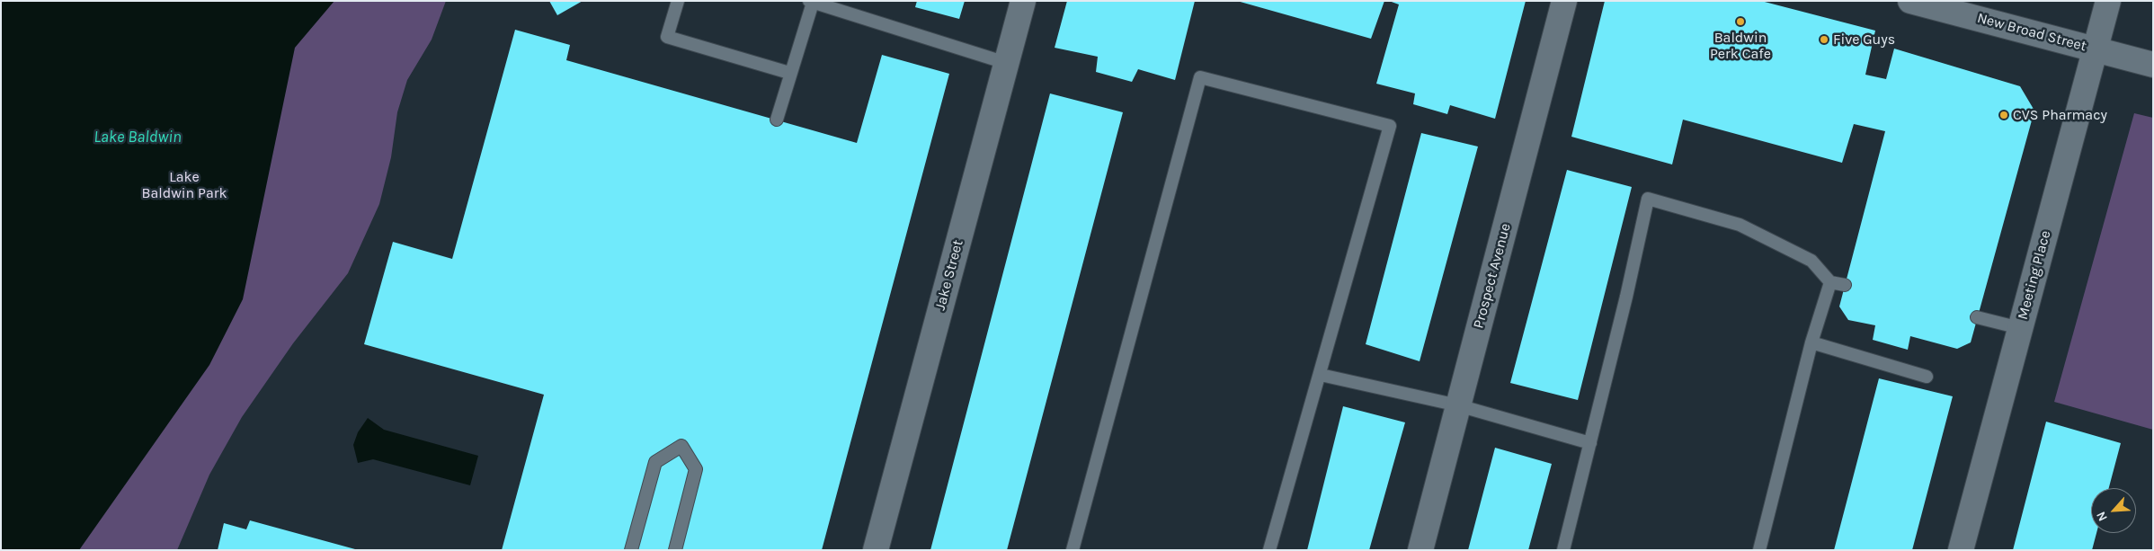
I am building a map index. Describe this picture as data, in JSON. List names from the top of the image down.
{
  "streets": {
    "street": [
      "New Broad Street",
      "Jake Street",
      "Meeting Place",
      "Prospect Avenue"
    ]
  },
  "crossings": [
    ["New Broad Street", "Meeting Place"]
  ],
  "water": ["Lake Baldwin"],
  "parks": ["Lake Baldwin Park"],
  "places": ["Baldwin Perk Cafe", "Five Guys", "CVS Pharmacy"],
  "north": "bottom left"
}
